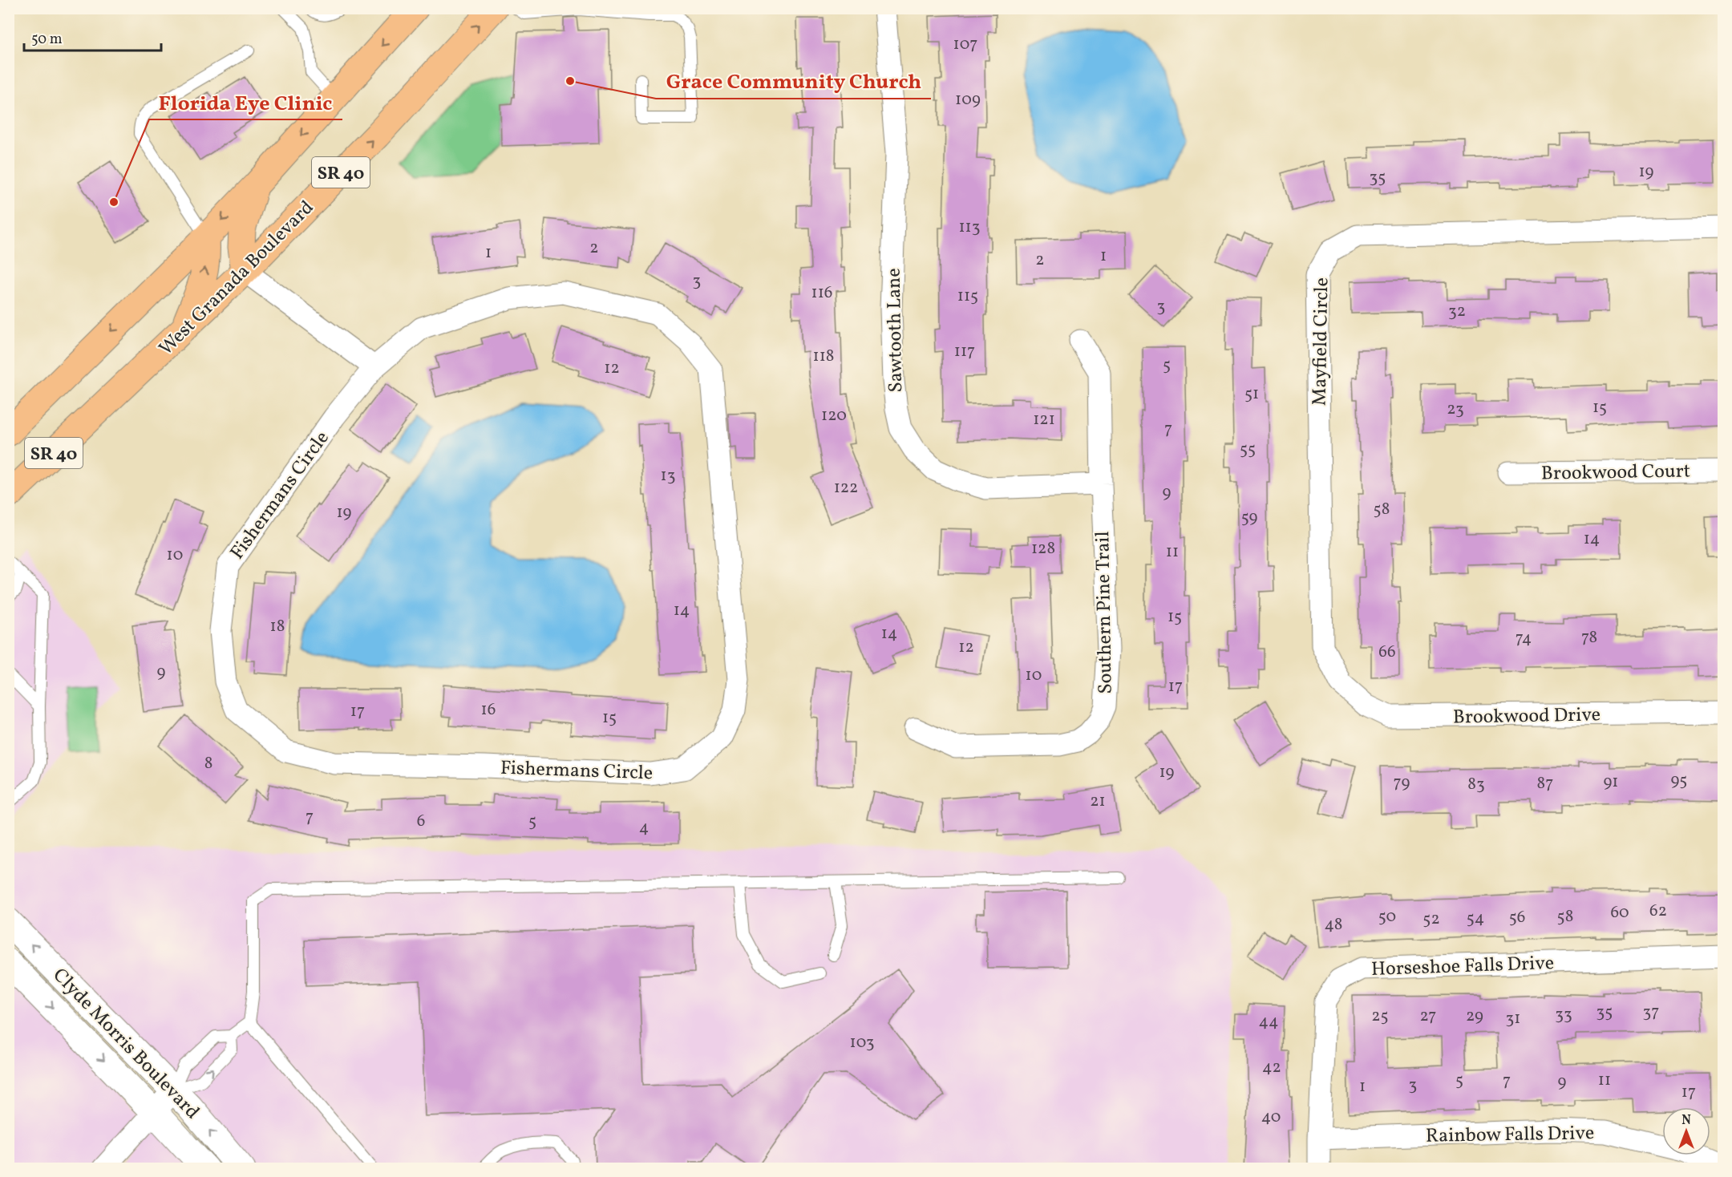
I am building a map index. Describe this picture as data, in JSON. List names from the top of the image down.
{
  "streets": {
    "main road": ["SR 40", "West Granada Boulevard"],
    "street": [
      "Sawtooth Lane",
      "Mayfield Circle",
      "Brookwood Court",
      "Fishermans Circle",
      "Southern Pine Trail",
      "Brookwood Drive",
      "Horseshoe Falls Drive",
      "Clyde Morris Boulevard",
      "Rainbow Falls Drive"
    ]
  },
  "crossings": [
    ["Sawtooth Lane", "Southern Pine Trail"],
    ["Mayfield Circle", "Brookwood Drive"],
    ["Horseshoe Falls Drive", "Rainbow Falls Drive"]
  ],
  "places": ["Grace Community Church", "Florida Eye Clinic"],
  "house_numbers": [
    "107",
    "109",
    "19",
    "35",
    "113",
    "2",
    "1",
    "1",
    "2",
    "3",
    "116",
    "115",
    "3",
    "32",
    "117",
    "118",
    "5",
    "12",
    "51",
    "15",
    "23",
    "120",
    "121",
    "7",
    "55",
    "13",
    "122",
    "9",
    "58",
    "19",
    "59",
    "14",
    "128",
    "11",
    "10",
    "14",
    "15",
    "18",
    "14",
    "78",
    "74",
    "12",
    "66",
    "9",
    "10",
    "17",
    "16",
    "17",
    "15",
    "8",
    "19",
    "95",
    "91",
    "79",
    "87",
    "83",
    "21",
    "7",
    "6",
    "5",
    "4",
    "62",
    "60",
    "50",
    "58",
    "56",
    "54",
    "52",
    "48",
    "35",
    "37",
    "33",
    "25",
    "27",
    "29",
    "31",
    "44",
    "103",
    "42",
    "5",
    "11",
    "7",
    "9",
    "3",
    "1",
    "17",
    "40"
  ],
  "scale_bar": "50 m",
  "north": "top"
}
